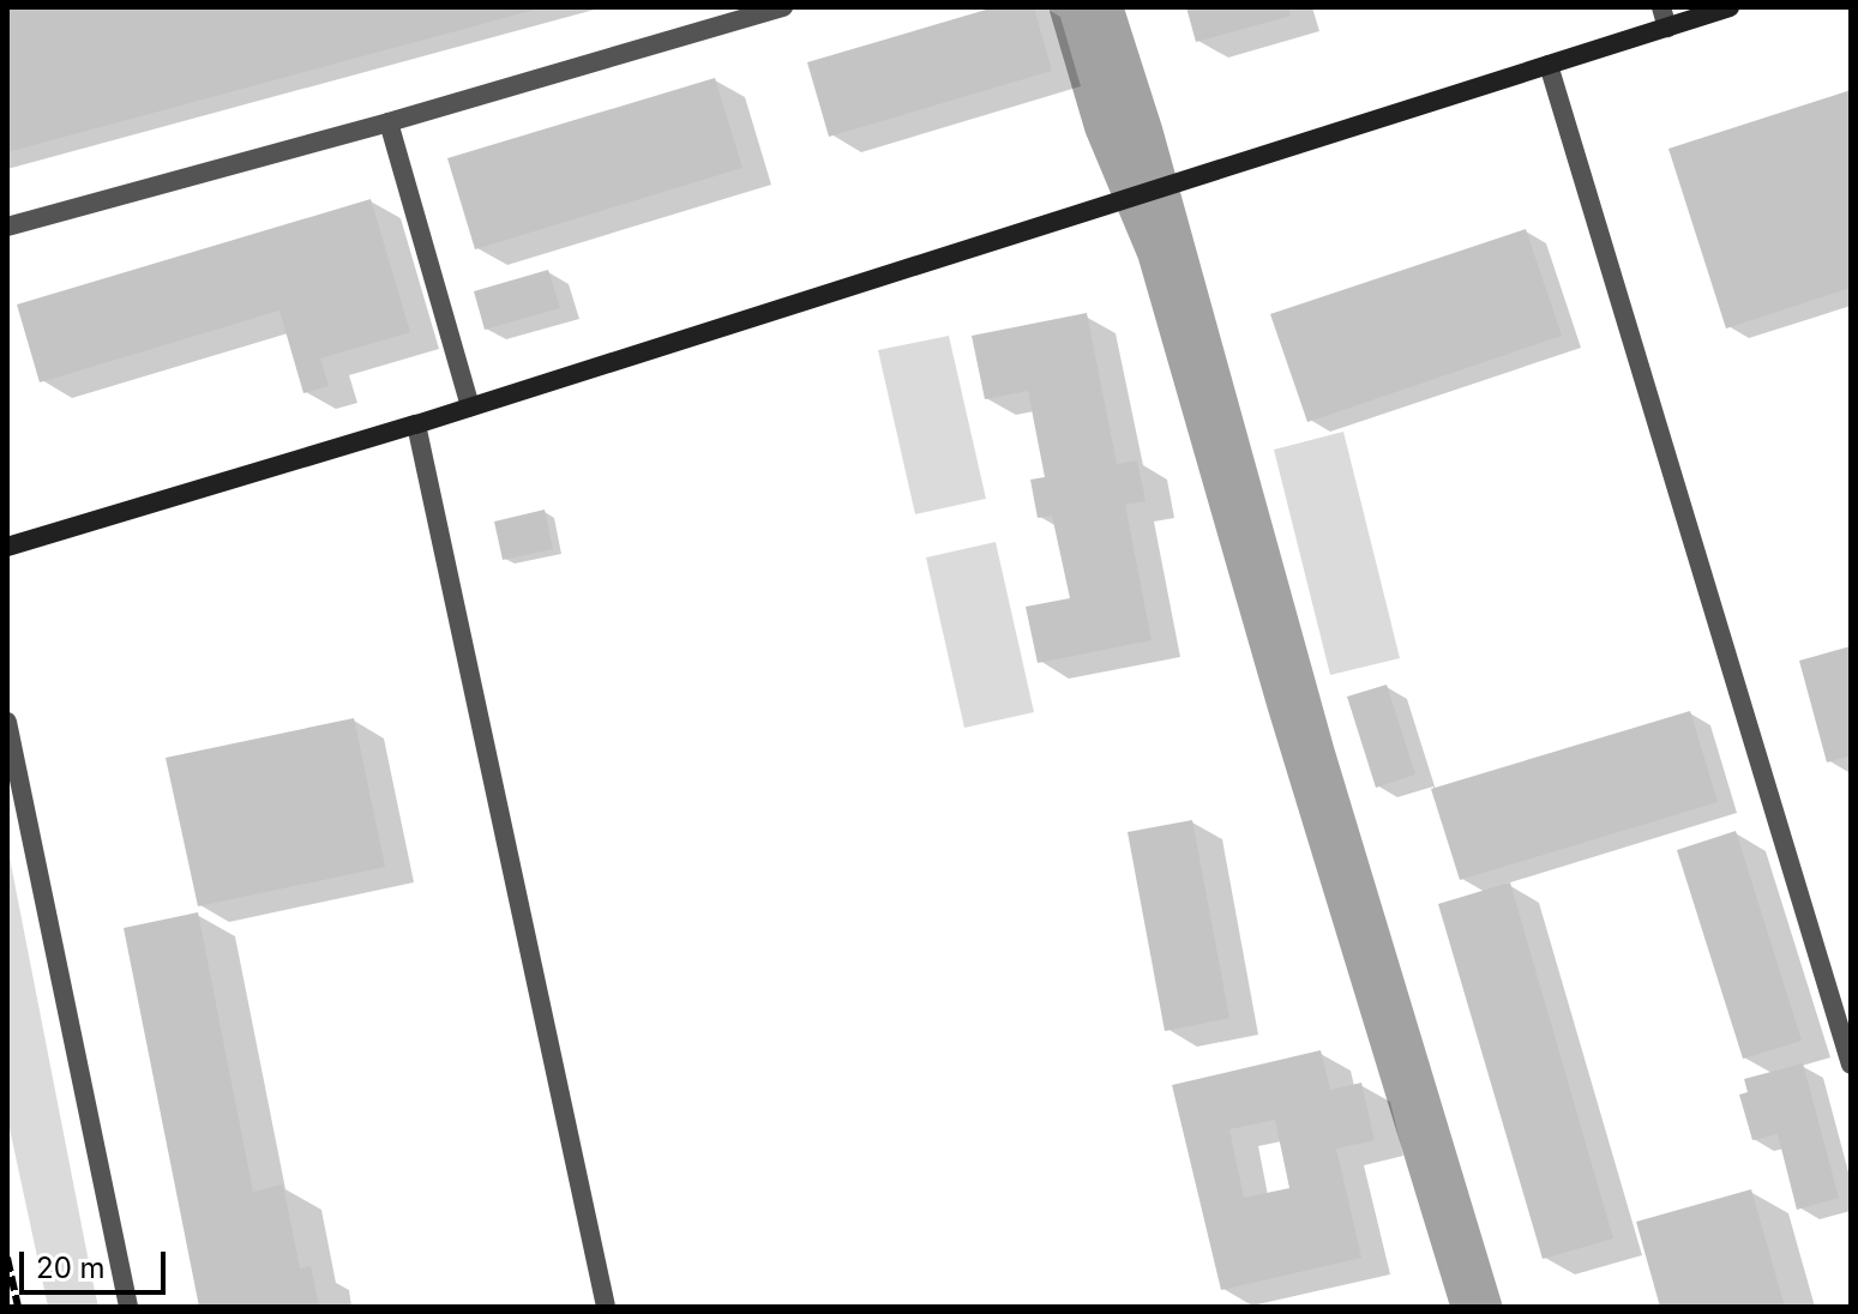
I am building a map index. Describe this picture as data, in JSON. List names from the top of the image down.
{
  "scale_bar": "20 m"
}
